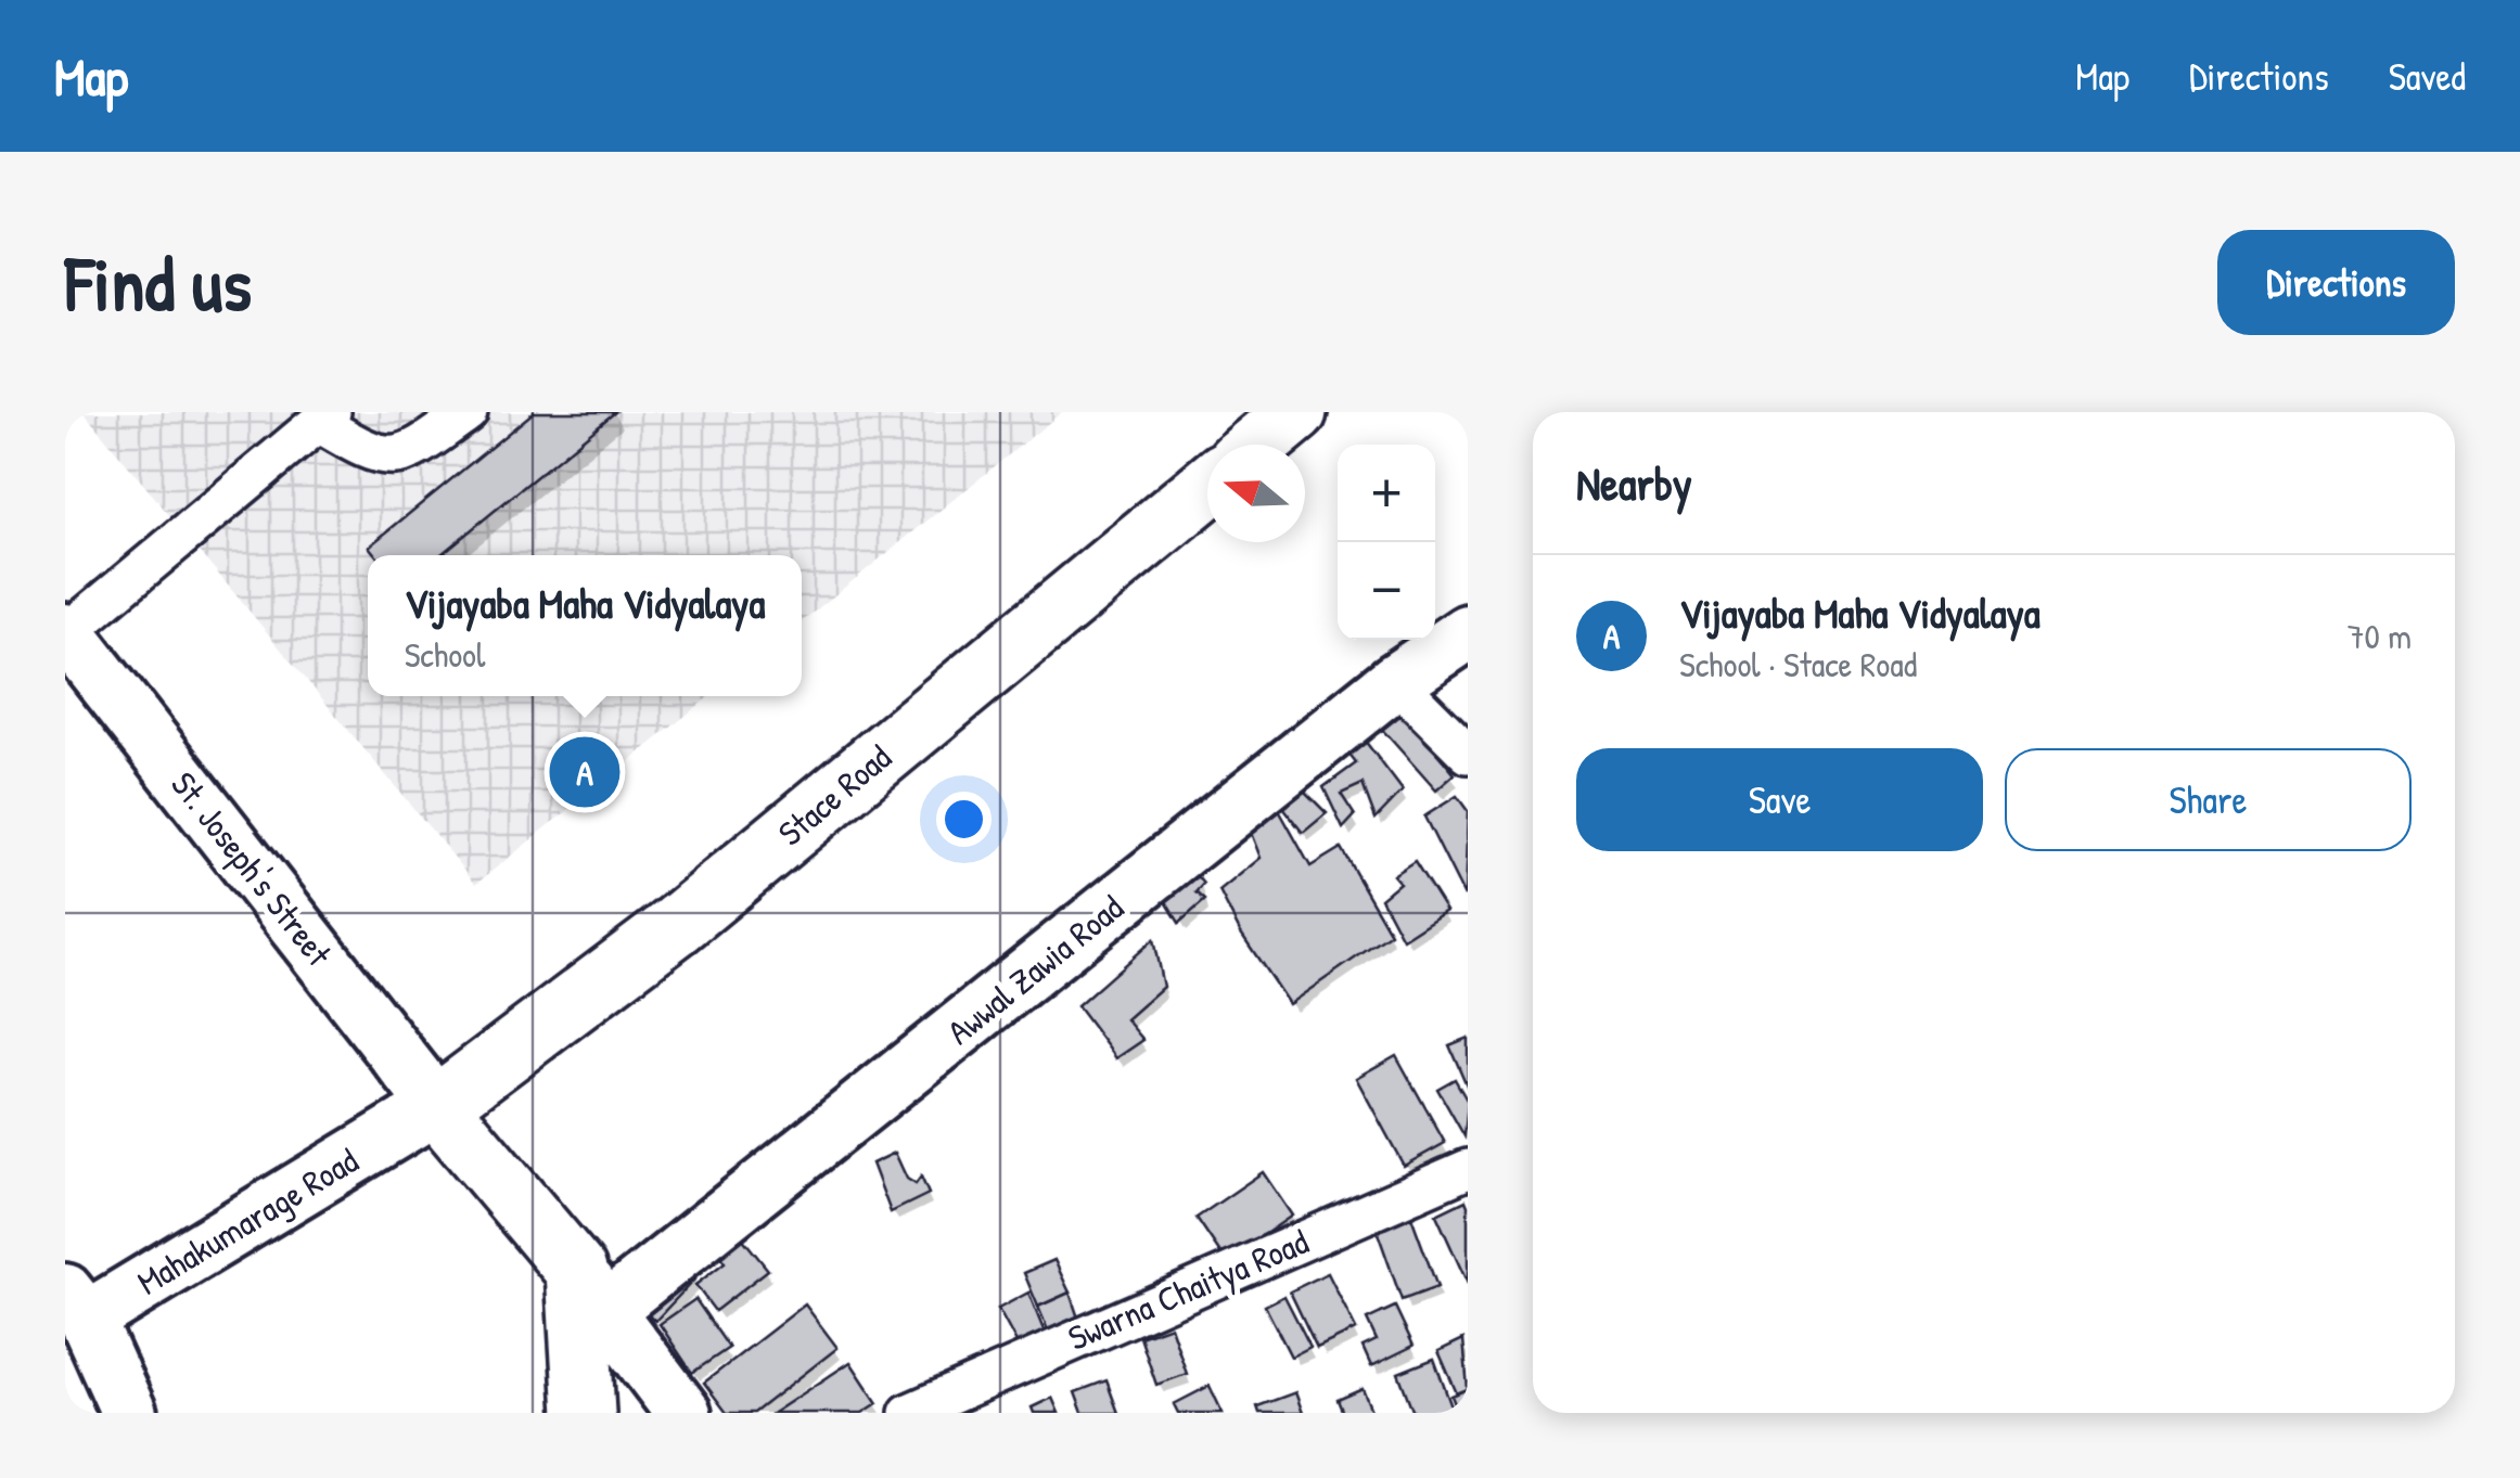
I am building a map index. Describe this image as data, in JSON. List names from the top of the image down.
{
  "streets": {
    "main road": ["Stace Road"],
    "street": [
      "St. Joseph's Street",
      "Awwal Zawia Road",
      "Mahakumarage Road",
      "Swarna Chaitya Road"
    ]
  },
  "crossings": [
    ["Stace Road", "St. Joseph's Street"],
    ["Stace Road", "Mahakumarage Road"],
    ["St. Joseph's Street", "Mahakumarage Road"]
  ],
  "north": "left",
  "page": {
    "header": "Map",
    "nav": ["Map", "Directions", "Saved"],
    "buttons": [
      "Directions",
      ["Save", "Share"]
    ],
    "title": "Find us",
    "heading": "Nearby",
    "map_buttons": ["+", "−"],
    "list": [
      {
        "mark": "A",
        "name": "Vijayaba Maha Vidyalaya",
        "note": "School · Stace Road",
        "value": "70 m"
      }
    ],
    "popup": ["Vijayaba Maha Vidyalaya", "School"],
    "pins": "A"
  }
}
